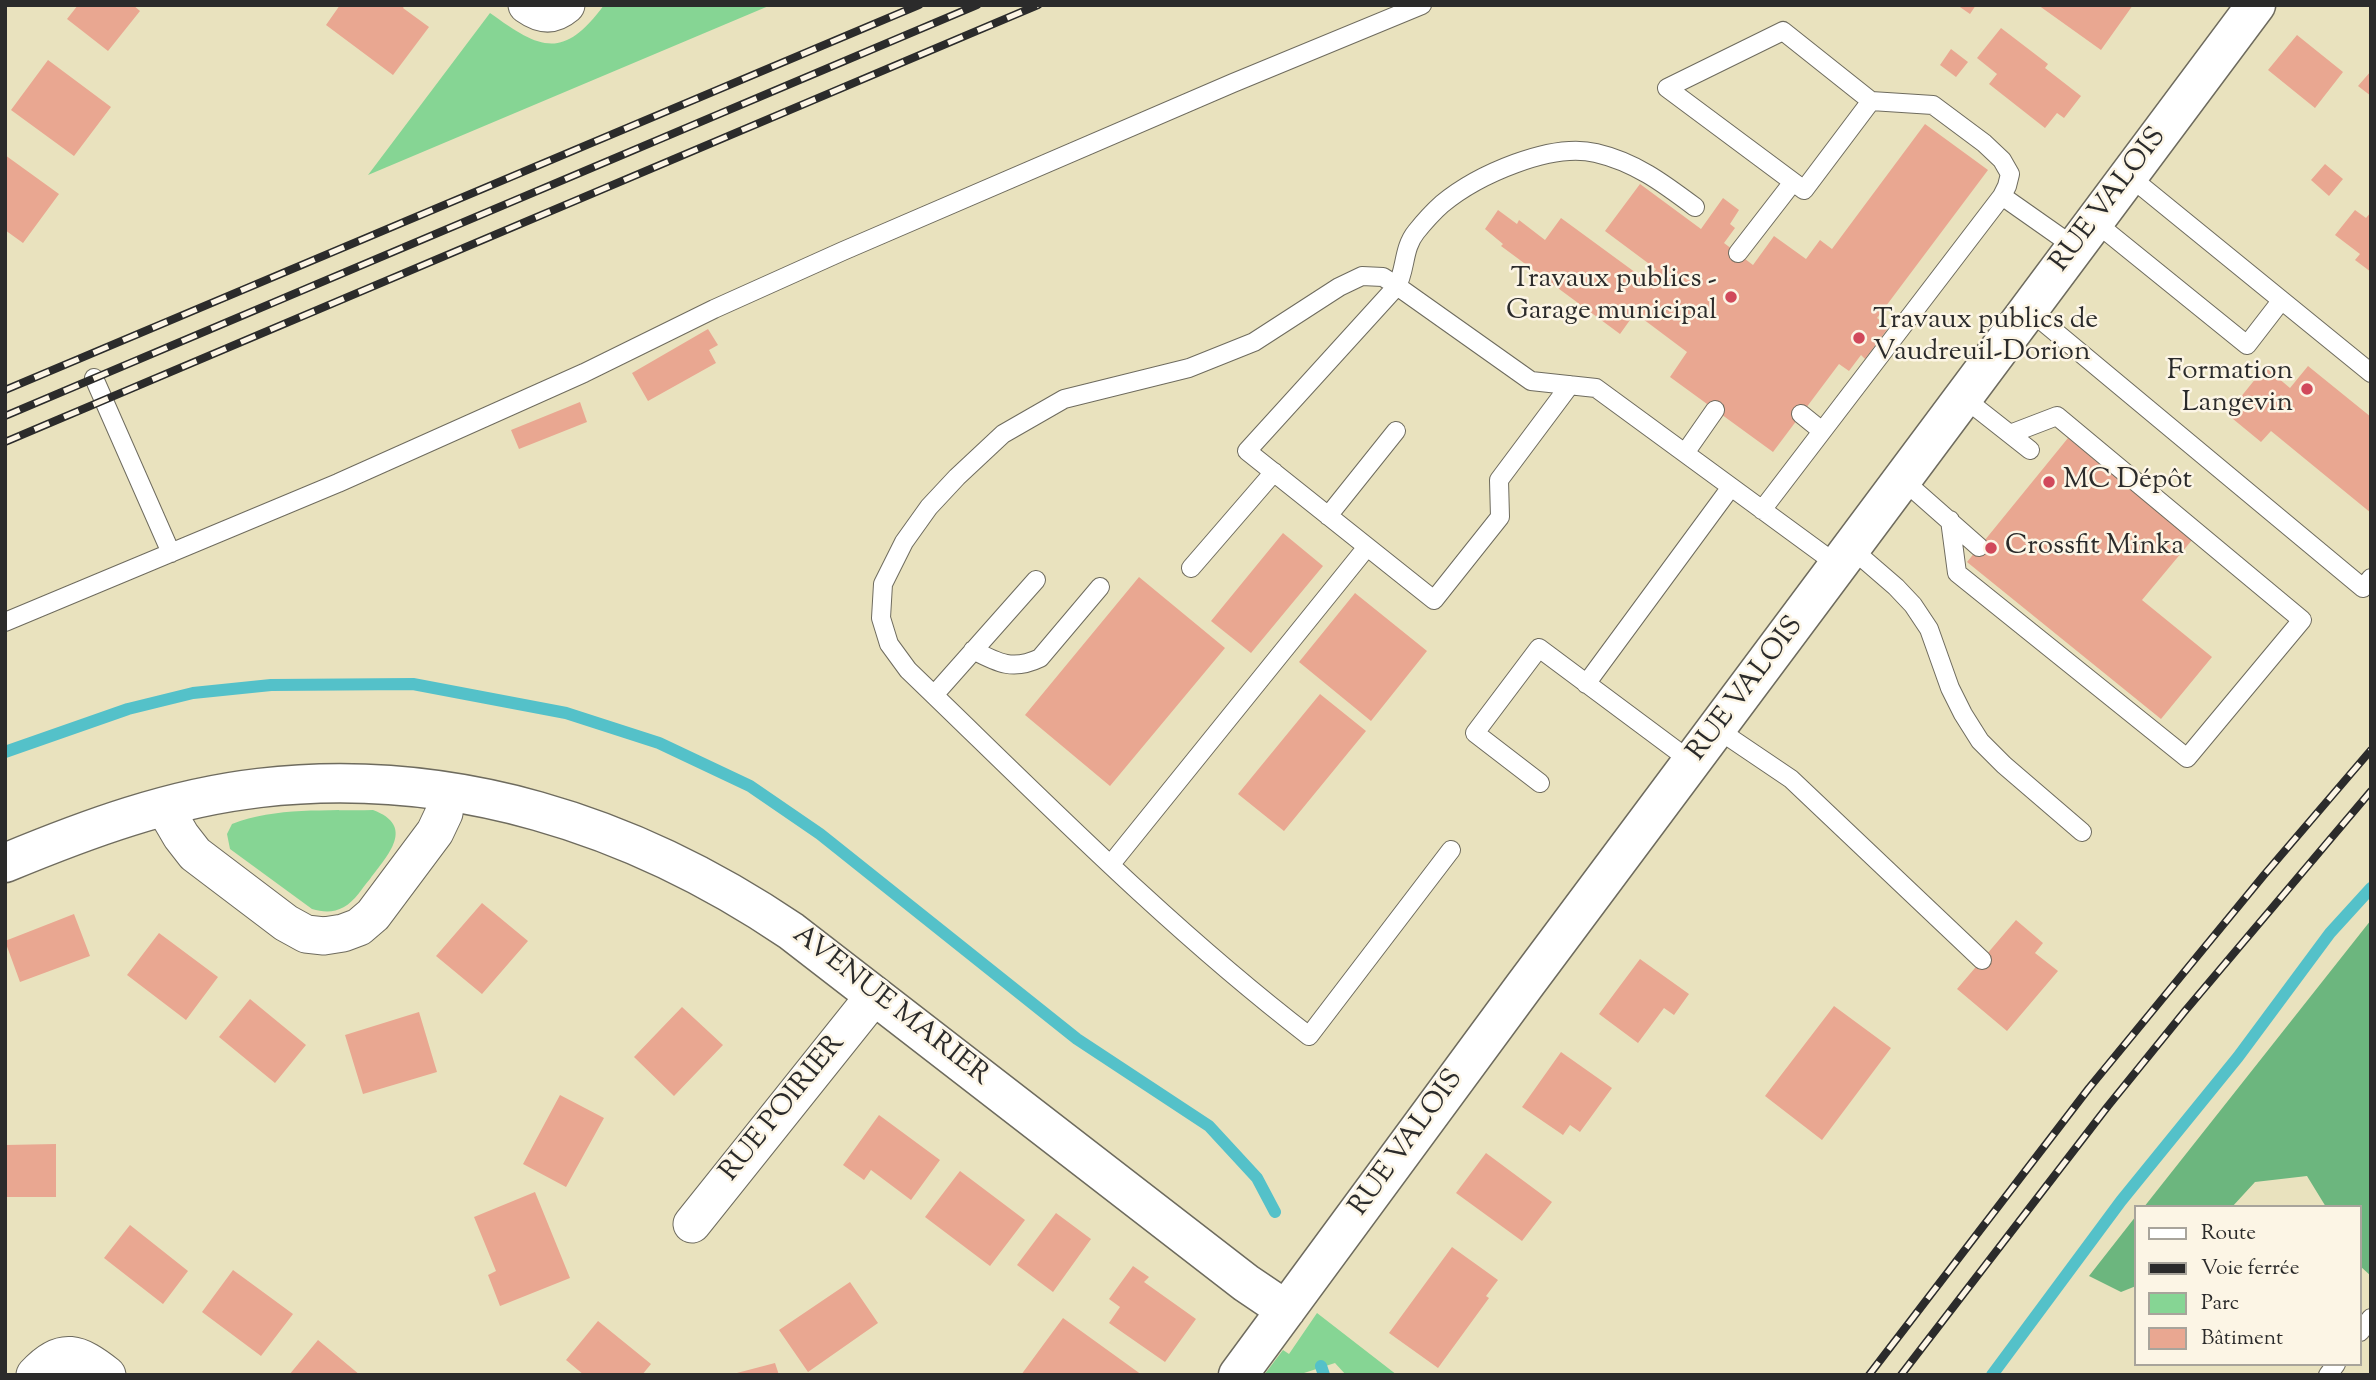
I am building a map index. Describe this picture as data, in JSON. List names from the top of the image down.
{
  "streets": {
    "street": ["RUE VALOIS", "AVENUE MARIER", "RUE POIRIER"]
  },
  "crossings": [
    ["RUE VALOIS", "AVENUE MARIER"],
    ["AVENUE MARIER", "RUE POIRIER"]
  ],
  "places": [
    "Travaux publics - Garage municipal",
    "Travaux publics de Vaudreuil-Dorion",
    "Formation Langevin",
    "MC Dépôt",
    "Crossfit Minka"
  ],
  "legend": [
    "Route",
    "Voie ferrée",
    "Parc",
    "Bâtiment"
  ]
}
